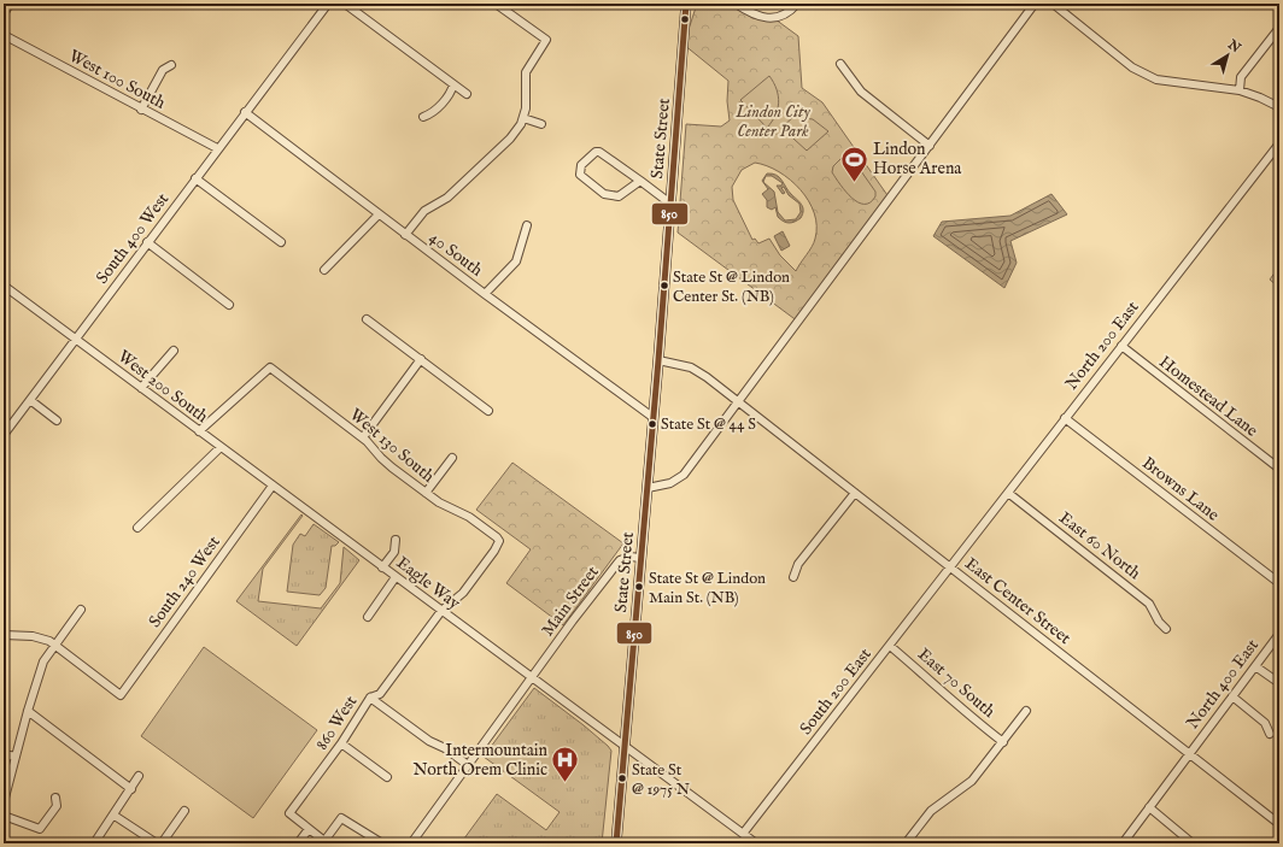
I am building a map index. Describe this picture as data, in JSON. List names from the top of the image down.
{
  "streets": {
    "main road": ["State Street"],
    "street": [
      "West 100 South",
      "South 400 West",
      "40 South",
      "North 200 East",
      "West 200 South",
      "Homestead Lane",
      "West 130 South",
      "Browns Lane",
      "East 60 North",
      "South 240 West",
      "Eagle Way",
      "Main Street",
      "East Center Street",
      "East 70 South",
      "North 400 East",
      "South 200 East",
      "860 West"
    ]
  },
  "crossings": [
    ["West 100 South", "South 400 West"],
    ["State Street", "40 South"],
    ["State Street", "Eagle Way"],
    ["State Street", "Main Street"],
    ["State Street", "East Center Street"],
    ["South 400 West", "40 South"],
    ["South 400 West", "West 200 South"],
    ["North 200 East", "Homestead Lane"],
    ["North 200 East", "Browns Lane"],
    ["North 200 East", "East 60 North"],
    ["North 200 East", "East Center Street"],
    ["North 200 East", "South 200 East"],
    ["West 200 South", "West 130 South"],
    ["West 200 South", "South 240 West"],
    ["West 200 South", "Eagle Way"],
    ["West 130 South", "860 West"],
    ["Eagle Way", "Main Street"],
    ["Eagle Way", "South 200 East"],
    ["Eagle Way", "860 West"],
    ["East Center Street", "North 400 East"],
    ["East Center Street", "South 200 East"],
    ["East 70 South", "South 200 East"]
  ],
  "parks": ["Lindon City Center Park"],
  "places": {
    "sports": ["Lindon Horse Arena"],
    "other": [
      "State St @ Lindon Center St. (NB)",
      "State St @ 44 S",
      "State St @ Lindon Main St. (NB)",
      "State St @ 1975 N"
    ],
    "hospital": ["Intermountain North Orem Clinic"]
  },
  "lines": ["transit line 850"],
  "north": "top right"
}
